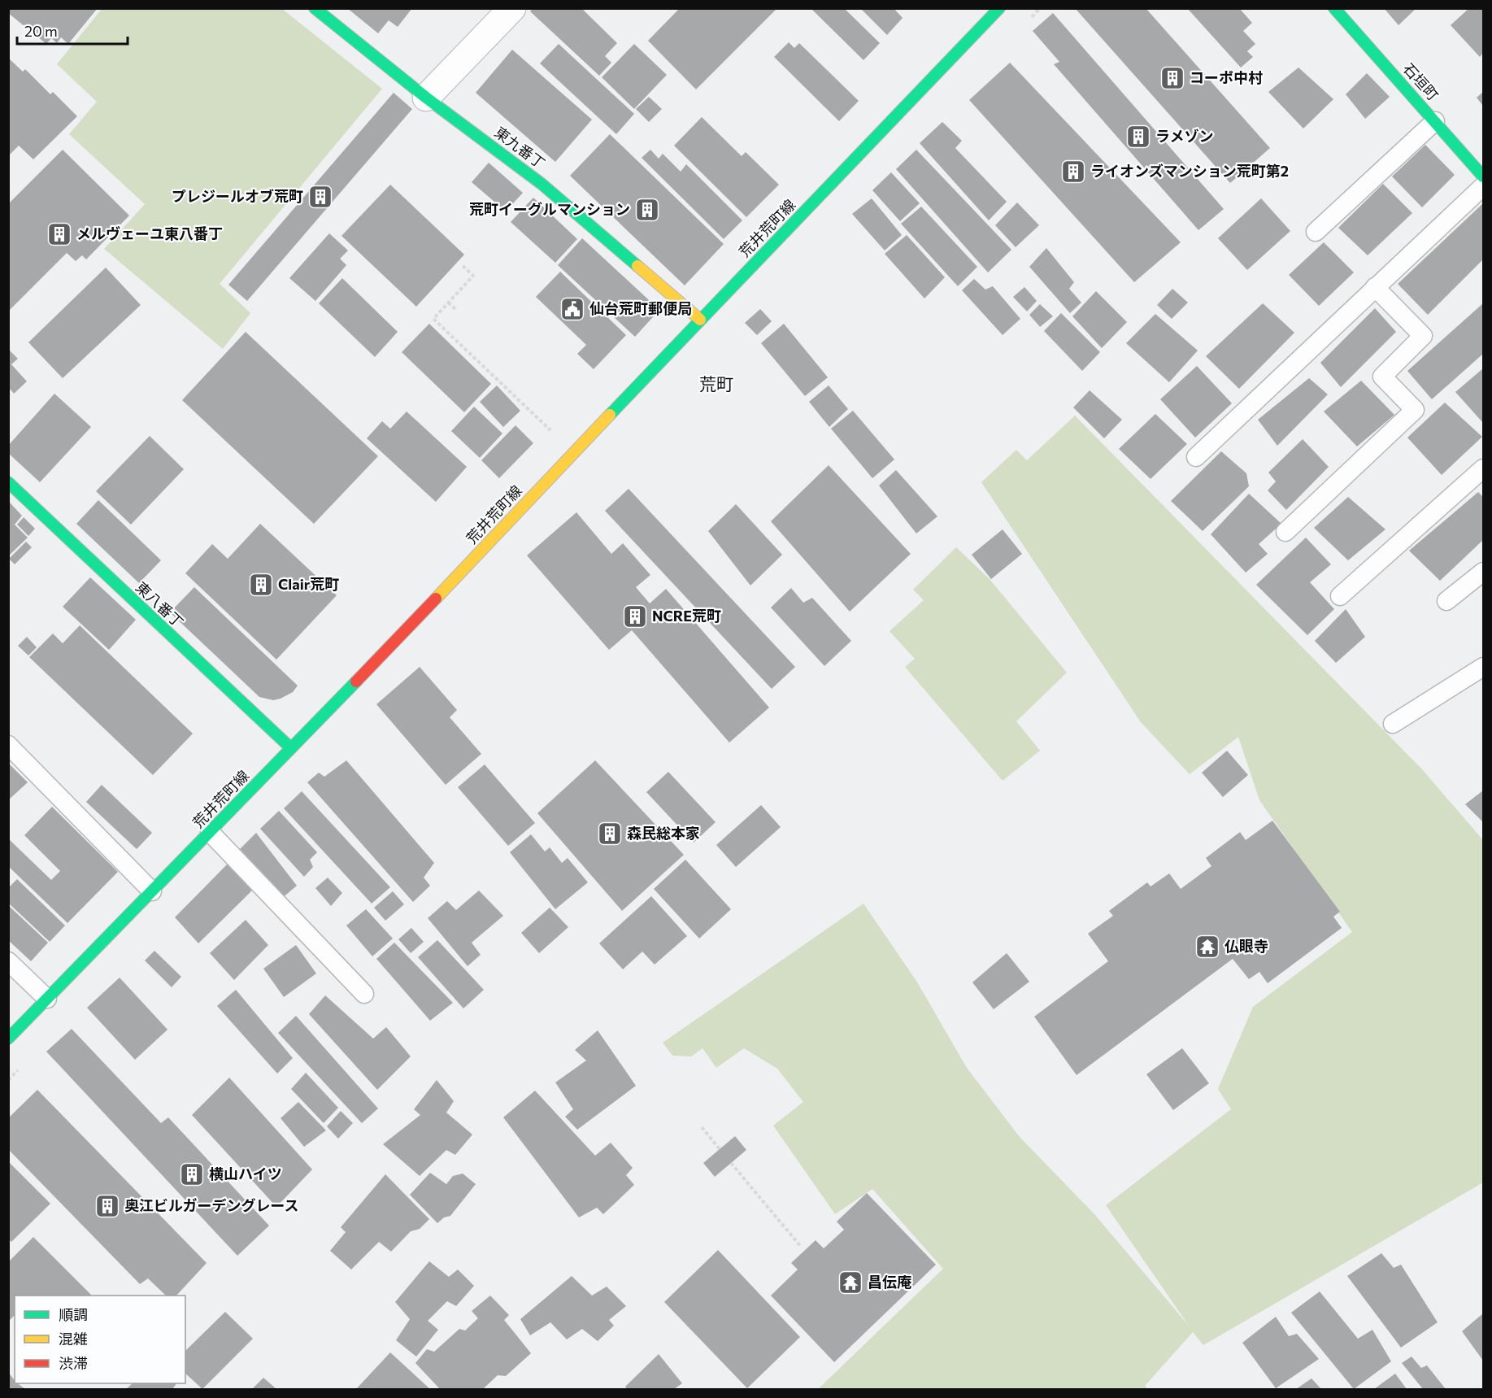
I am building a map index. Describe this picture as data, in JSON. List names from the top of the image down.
{
  "streets": {
    "main road": [
      "石垣町",
      "東九番丁",
      "荒井荒町線",
      "東八番丁"
    ]
  },
  "crossings": [
    ["東九番丁", "荒井荒町線"],
    ["荒井荒町線", "東八番丁"]
  ],
  "districts": ["荒町"],
  "places": {
    "building": [
      "コーポ中村",
      "ラメゾン",
      "ライオンズマンション荒町第2",
      "プレジールオブ荒町",
      "荒町イーグルマンション",
      "メルヴェーユ東八番丁",
      "Clair荒町",
      "NCRE荒町",
      "森民総本家",
      "横山ハイツ",
      "奥江ビルガーデングレース"
    ],
    "public building": ["仙台荒町郵便局"],
    "temple": ["仏眼寺", "昌伝庵"]
  },
  "legend": ["順調", "混雑", "渋滞"],
  "scale_bar": "20 m"
}
